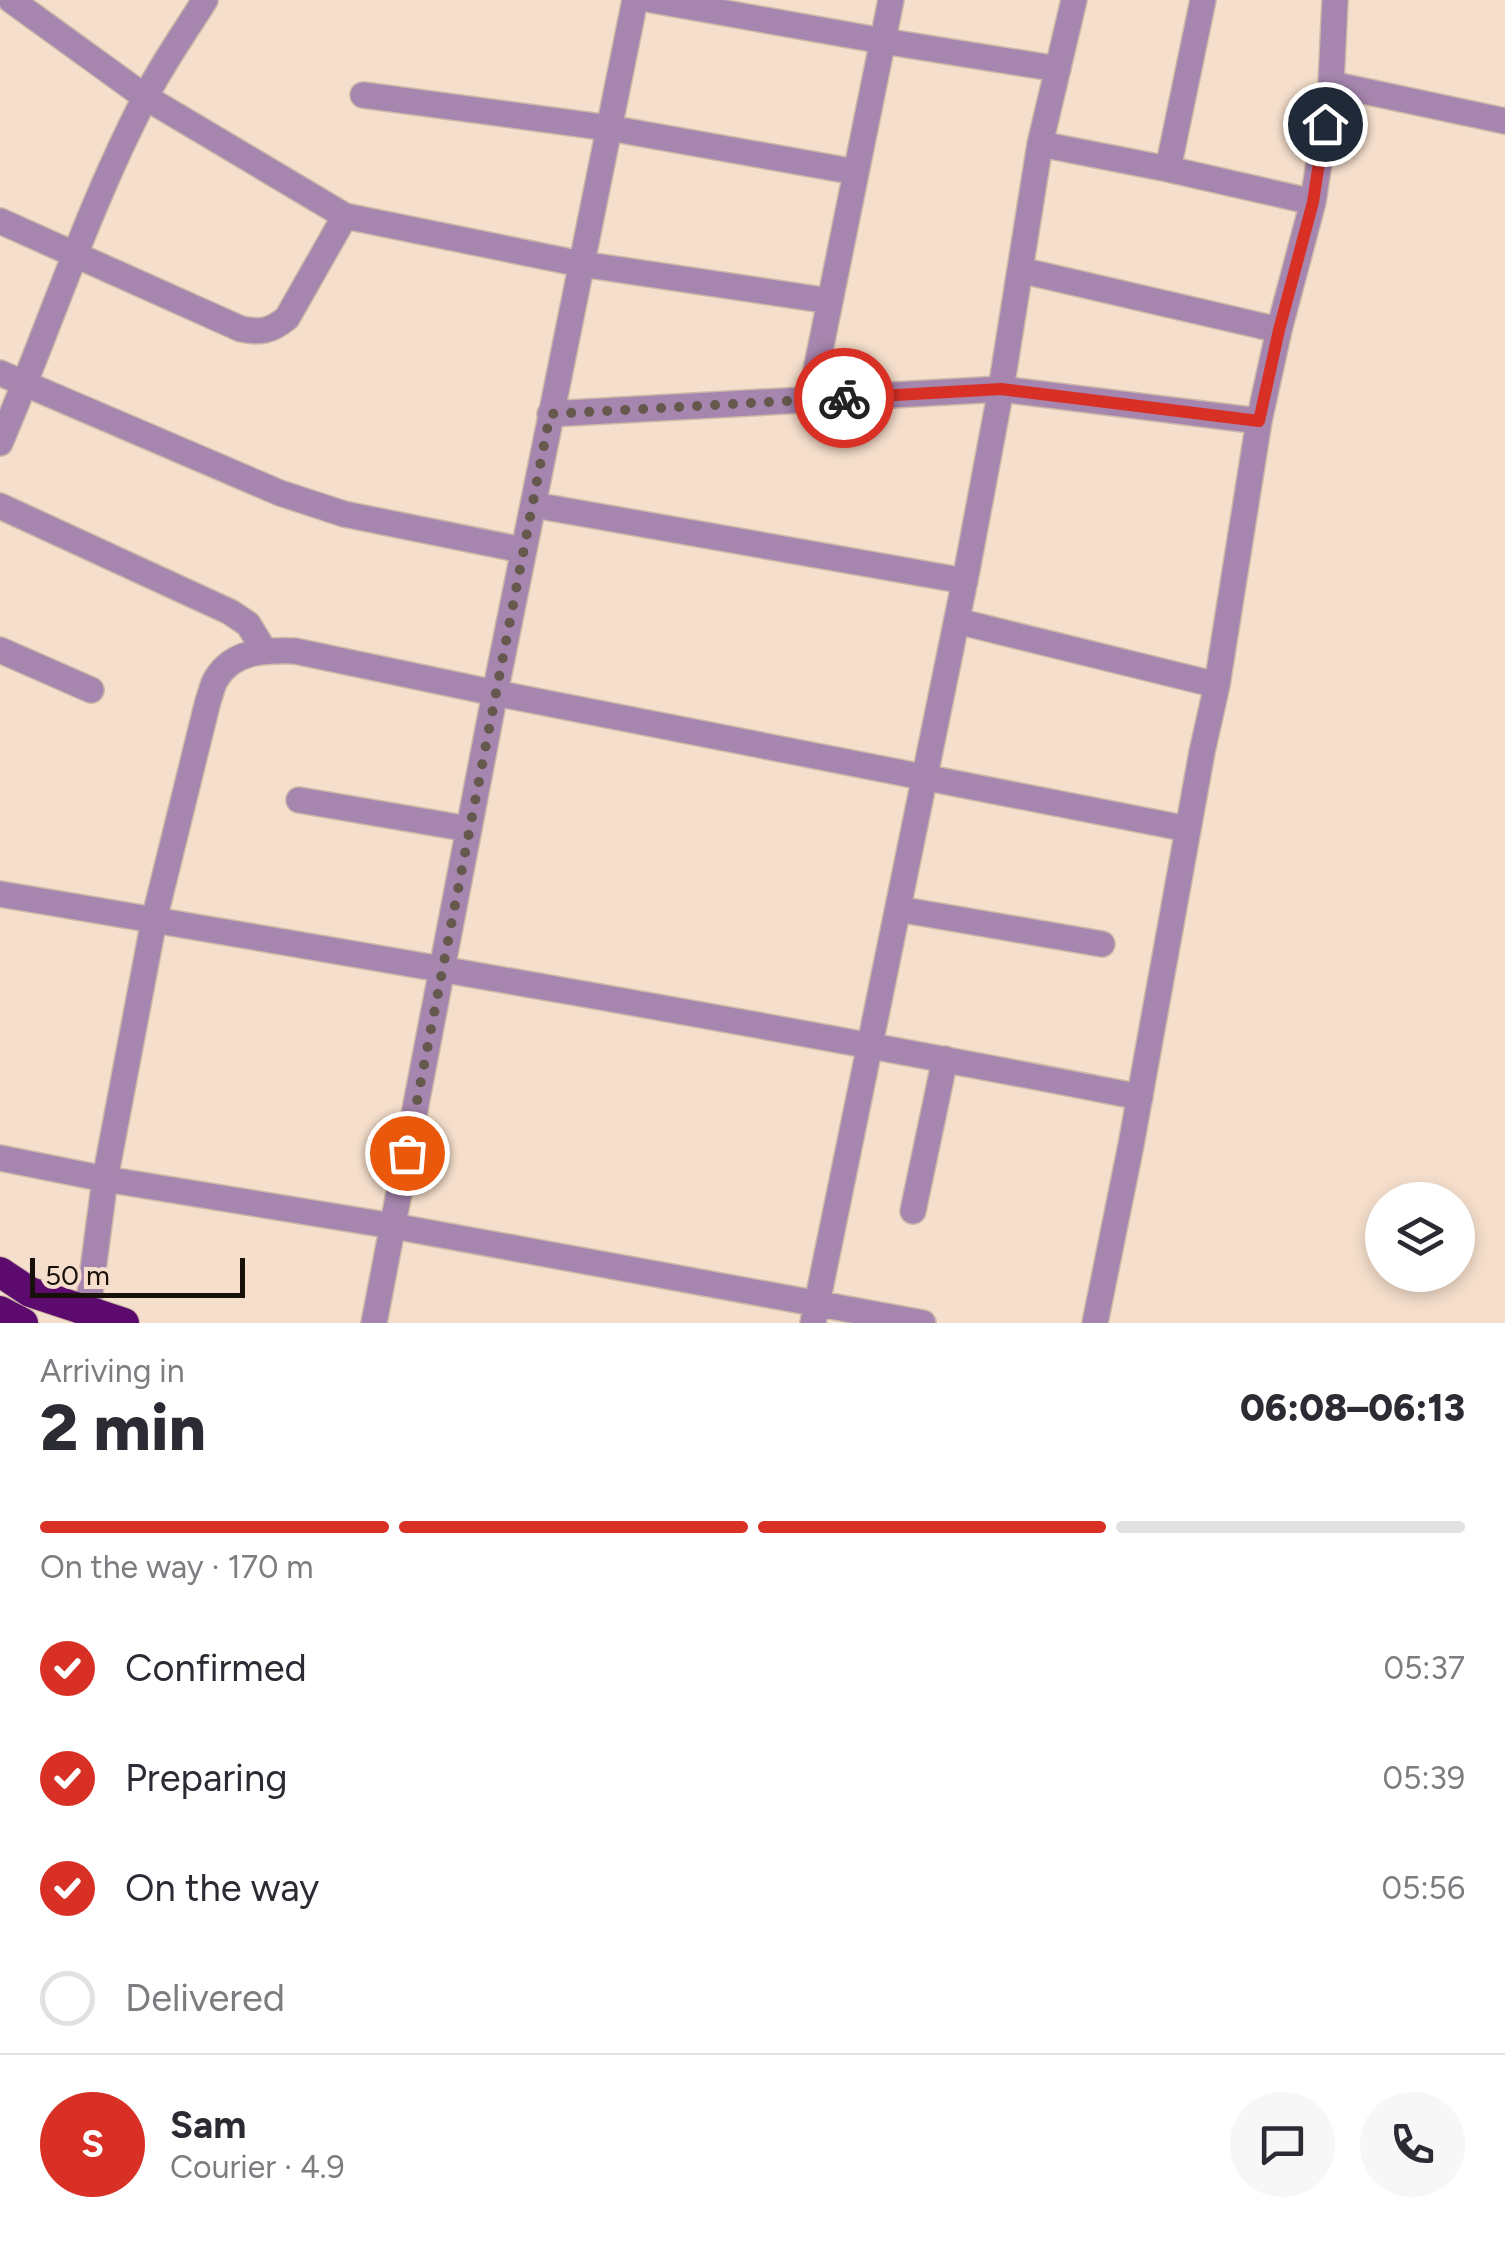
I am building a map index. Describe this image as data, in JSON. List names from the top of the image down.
{
  "scale_bar": "50 m",
  "page": {
    "scale": "50 m",
    "heading": ["2 min", "Arriving in", "06:08–06:13"],
    "panel": ["Sam", "Courier · 4.9"],
    "bar": "On the way · 170 m",
    "list": [
      ["Confirmed", "05:37"],
      ["Preparing", "05:39"],
      ["On the way", "05:56"],
      "Delivered"
    ],
    "round": "S"
  }
}
